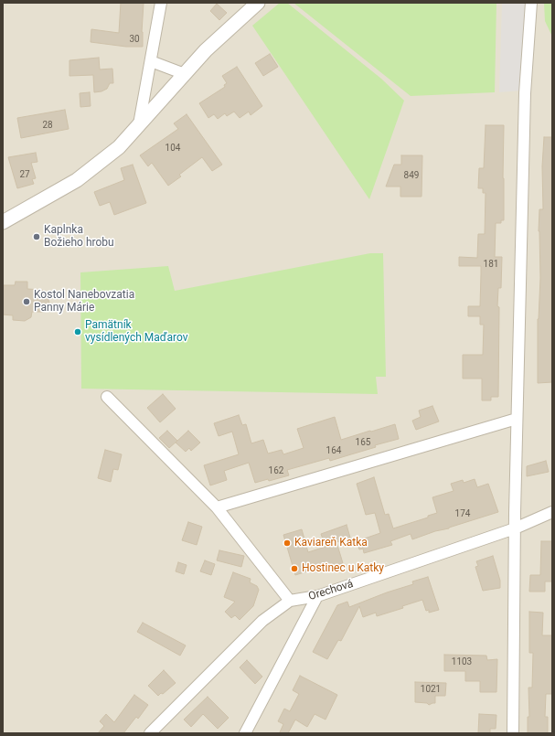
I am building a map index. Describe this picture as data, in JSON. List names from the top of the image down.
{
  "streets": {
    "street": ["Orechová"]
  },
  "places": [
    "Kaplnka Božieho hrobu",
    "Kostol Nanebovzatia Panny Márie",
    "Pamätník vysídlených Maďarov",
    "Kaviareň Katka",
    "Hostinec u Katky"
  ],
  "house_numbers": [
    "30",
    "28",
    "104",
    "27",
    "849",
    "181",
    "165",
    "164",
    "162",
    "174",
    "1103",
    "1021"
  ]
}
